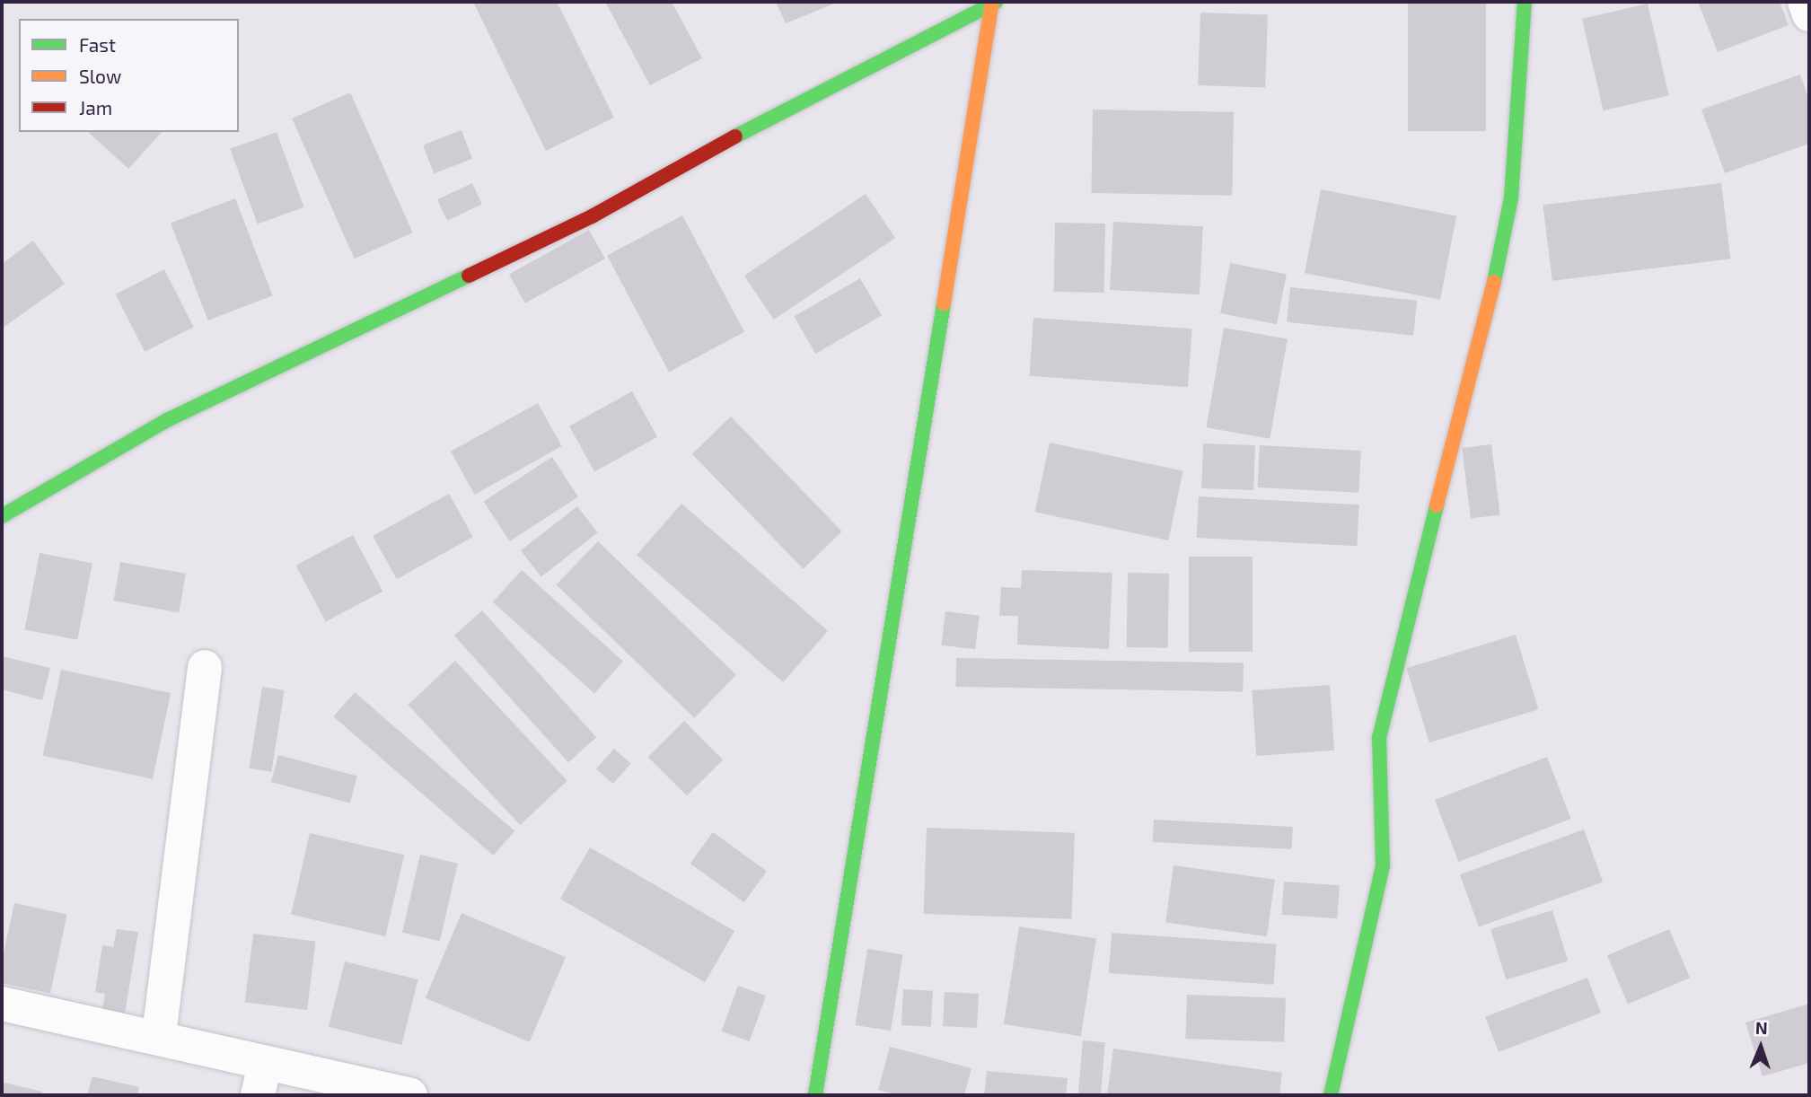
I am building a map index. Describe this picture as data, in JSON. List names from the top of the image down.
{
  "legend": ["Fast", "Slow", "Jam"],
  "north": "top"
}
